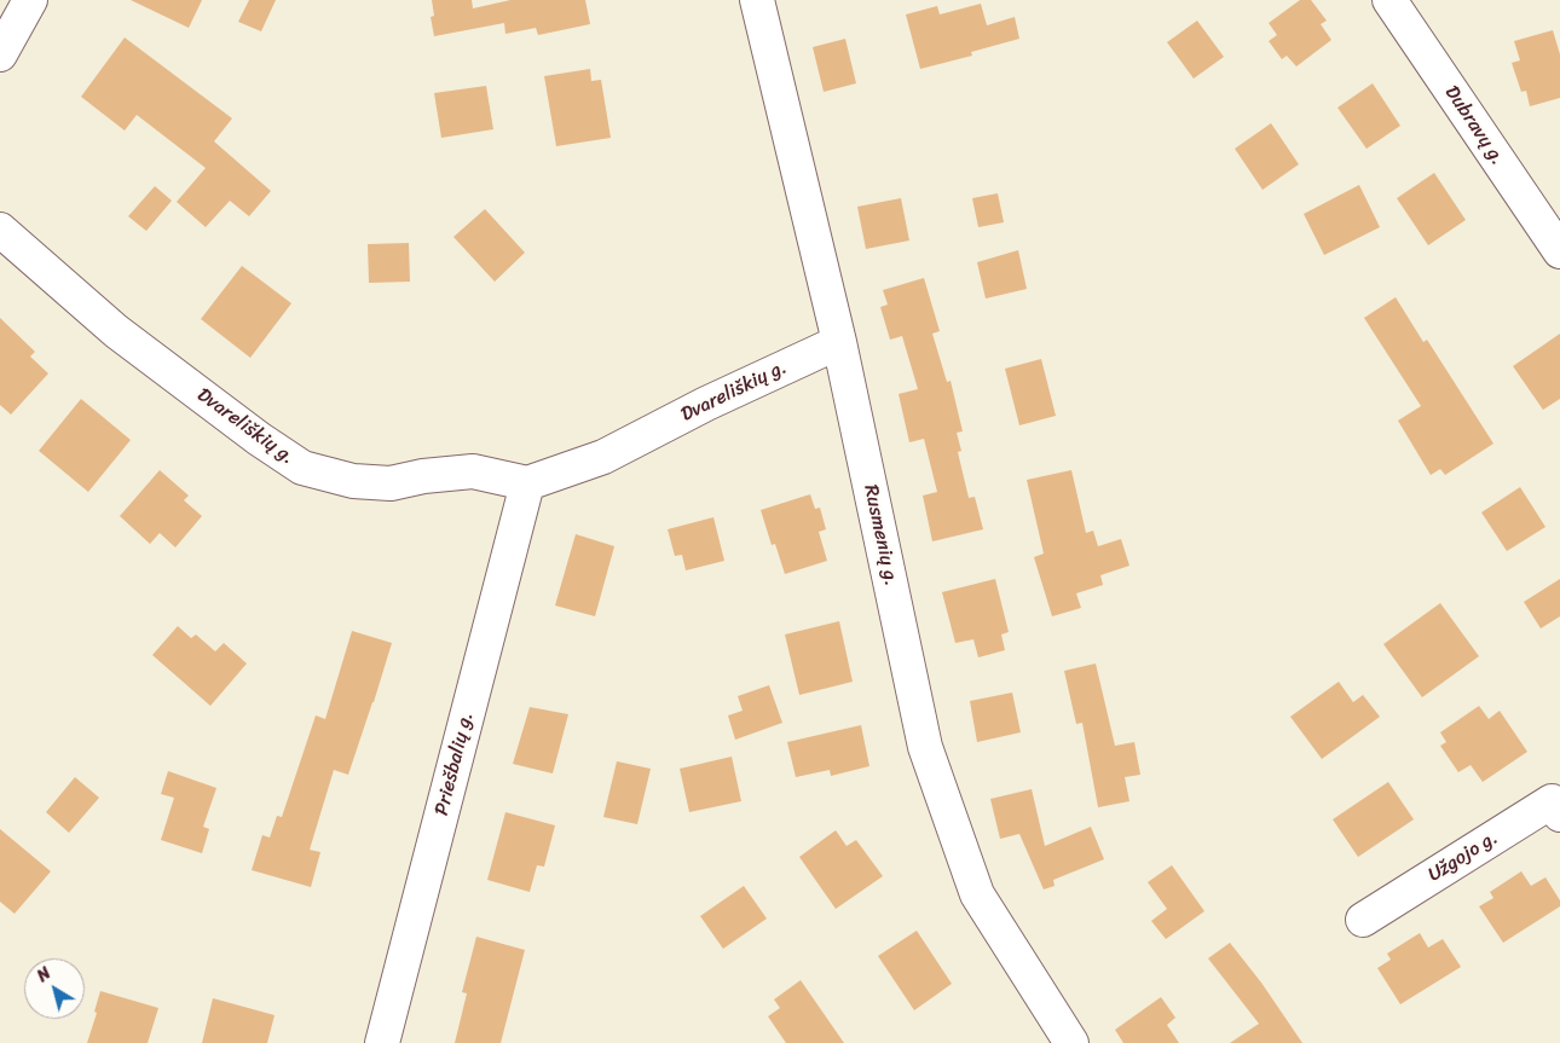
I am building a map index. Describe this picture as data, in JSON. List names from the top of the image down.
{
  "streets": {
    "street": [
      "Dubravų g.",
      "Dvareliškių g.",
      "Rusmenių g.",
      "Priešbalių g.",
      "Užgojo g."
    ]
  },
  "crossings": [
    ["Dvareliškių g.", "Rusmenių g."],
    ["Dvareliškių g.", "Priešbalių g."]
  ],
  "north": "top left"
}
